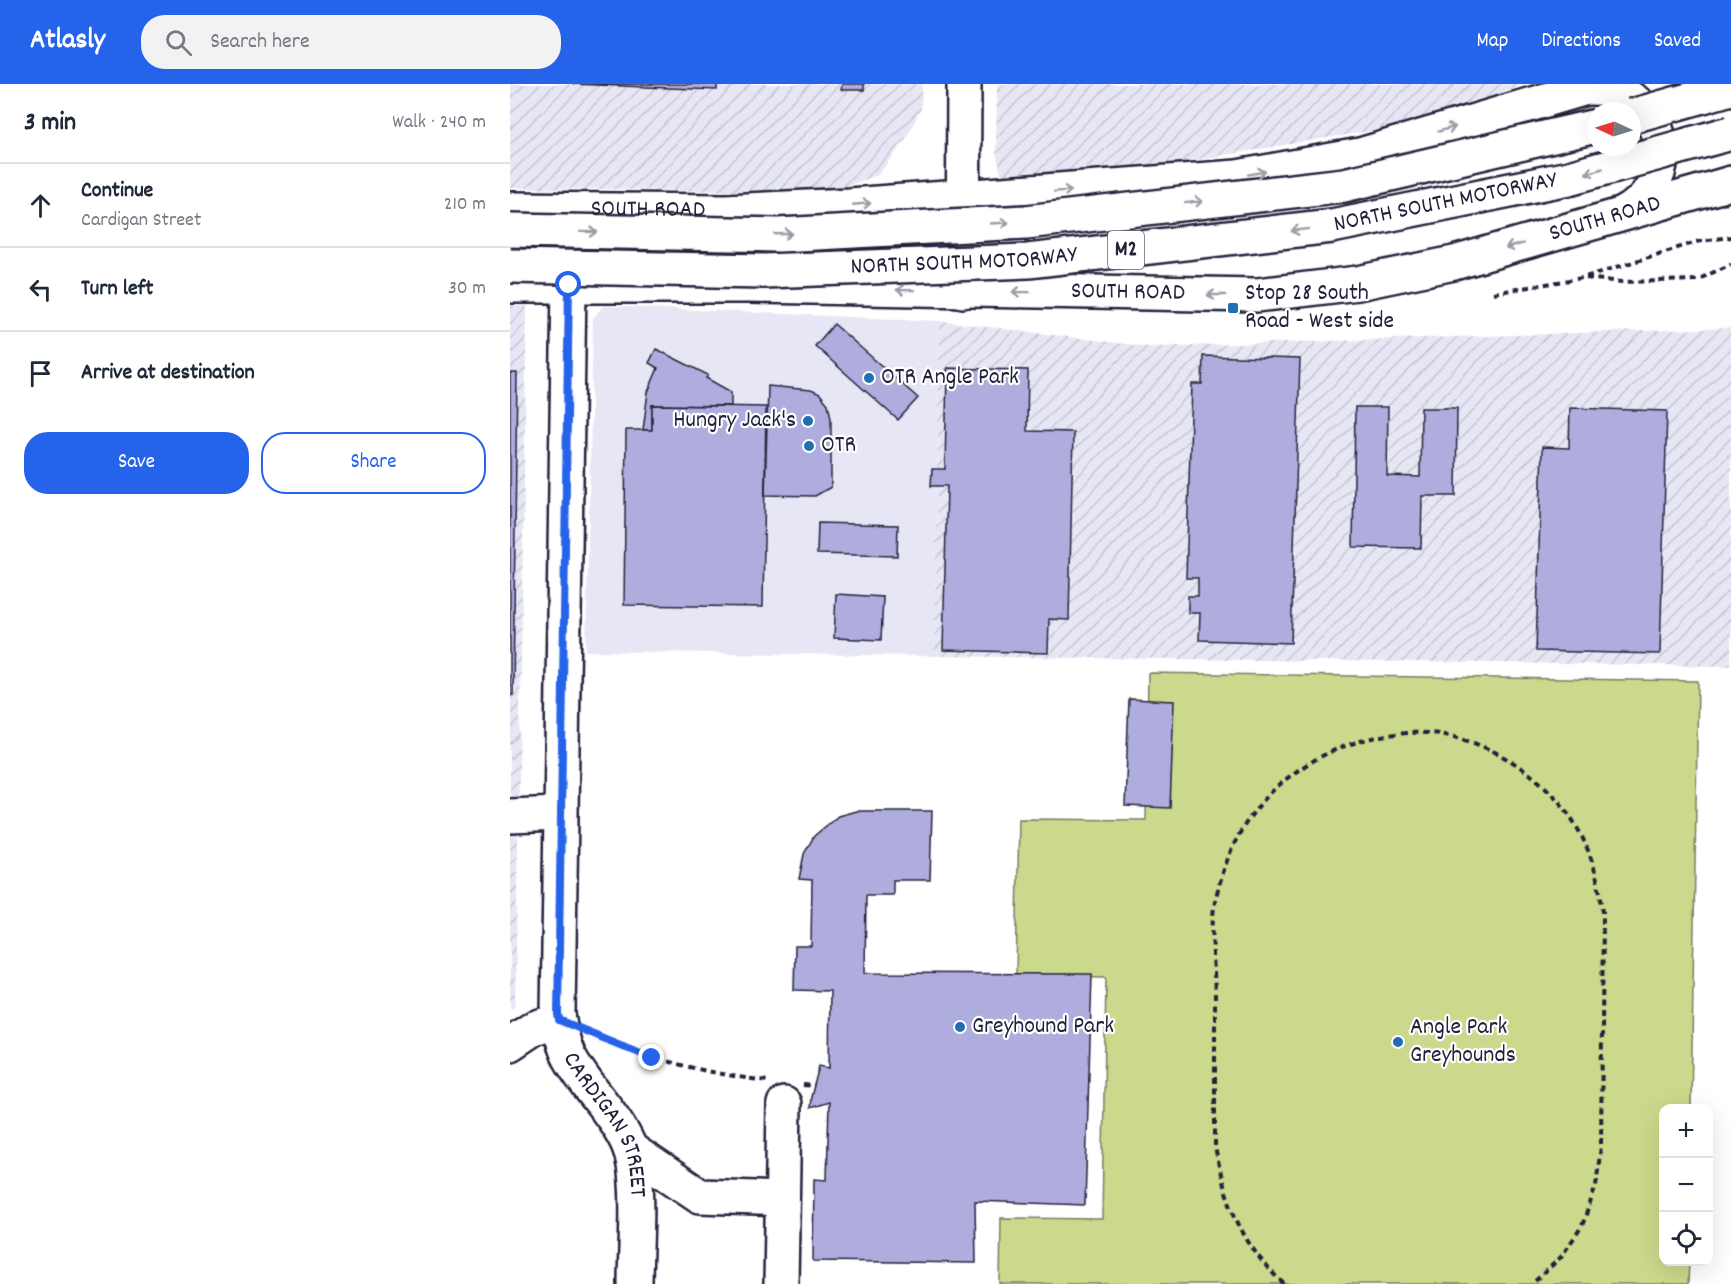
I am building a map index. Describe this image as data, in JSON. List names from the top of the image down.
{
  "streets": {
    "main road": [
      "NORTH SOUTH MOTORWAY",
      "SOUTH ROAD",
      "M2",
      "CARDIGAN STREET"
    ]
  },
  "crossings": [
    ["SOUTH ROAD", "CARDIGAN STREET"]
  ],
  "places": {
    "transit": ["Stop 28 South Road - West side"],
    "other": [
      "OTR Angle Park",
      "Hungry Jack's",
      "OTR",
      "Greyhound Park",
      "Angle Park Greyhounds"
    ]
  },
  "north": "left",
  "page": {
    "header": "Atlasly",
    "search": "Search here",
    "nav": ["Map", "Directions", "Saved"],
    "heading": ["3 min", "Walk · 240 m"],
    "list": [
      ["Continue", "Cardigan Street", "210 m"],
      ["Turn left", "30 m"],
      "Arrive at destination"
    ],
    "buttons": ["Save", "Share"],
    "map_buttons": ["+", "−"]
  }
}
